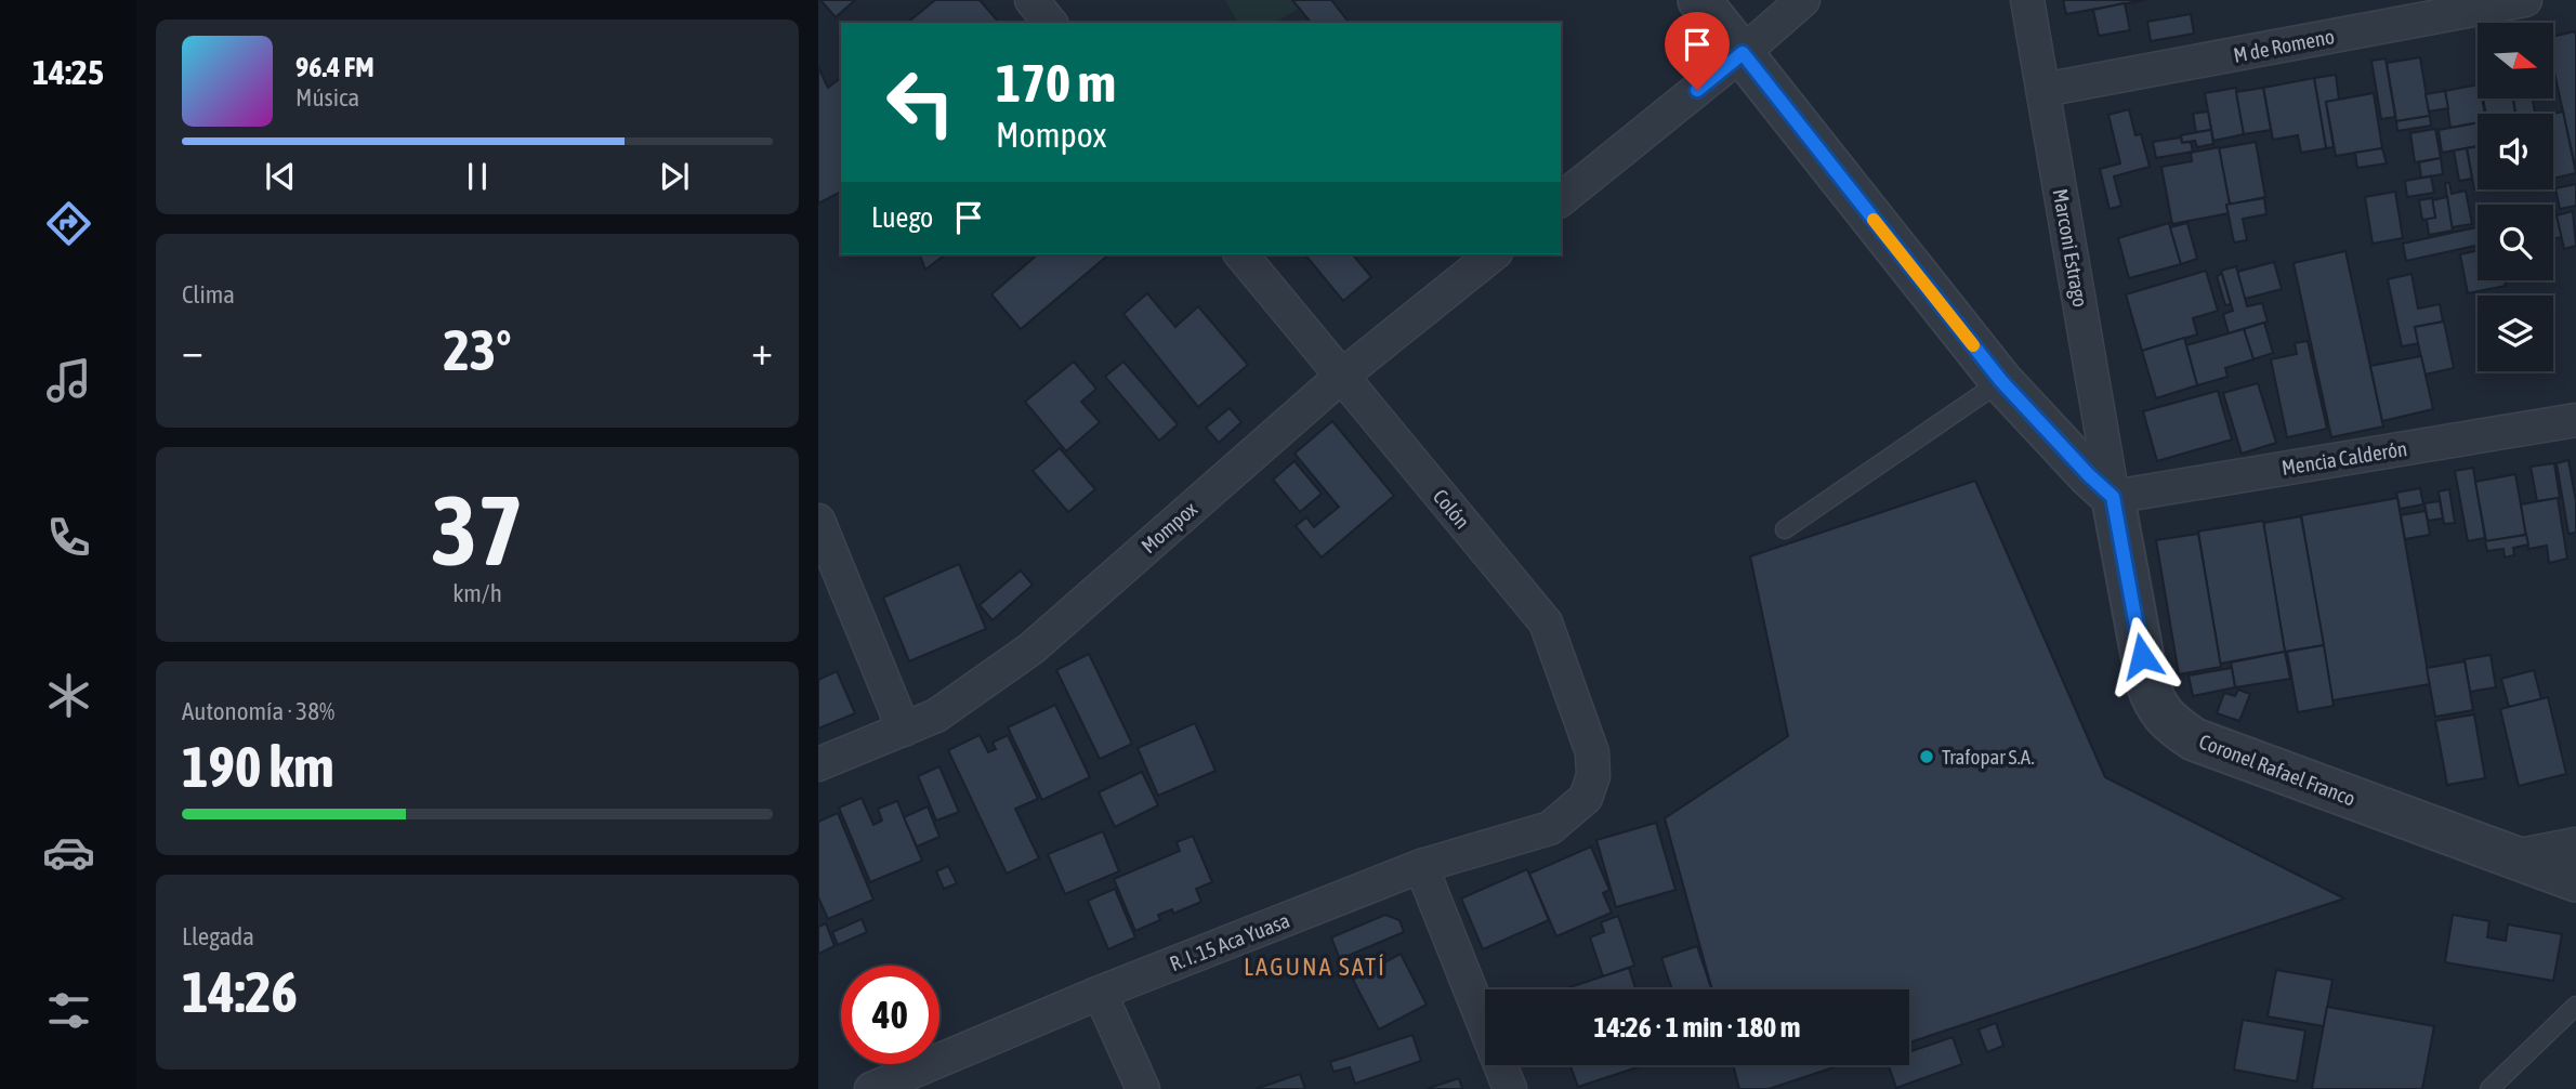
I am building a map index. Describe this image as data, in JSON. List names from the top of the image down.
{
  "streets": {
    "street": [
      "M de Romeno",
      "Marconi Estrago",
      "Mencia Calderón",
      "Colón",
      "Mompox",
      "Coronel Rafael Franco",
      "R. I. 15 Aca Yuasa"
    ]
  },
  "crossings": [
    ["M de Romeno", "Marconi Estrago"],
    ["Marconi Estrago", "Mencia Calderón"],
    ["Marconi Estrago", "Coronel Rafael Franco"],
    ["Mencia Calderón", "Coronel Rafael Franco"],
    ["Colón", "Mompox"],
    ["Colón", "R. I. 15 Aca Yuasa"]
  ],
  "districts": ["LAGUNA SATÍ"],
  "places": ["Trafopar S.A."],
  "north": "right",
  "page": {
    "tabs": "14:25",
    "turn": ["170 m", "Mompox"],
    "song": ["96.4 FM", "Música"],
    "then": "Luego",
    "tile": [
      "Clima",
      ["37", "km/h"],
      ["Autonomía · 38%", "190 km"],
      ["Llegada", "14:26"]
    ],
    "heat": ["−", "23°", "+"],
    "limit": "40",
    "trip": "14:26 · 1 min · 180 m"
  }
}
